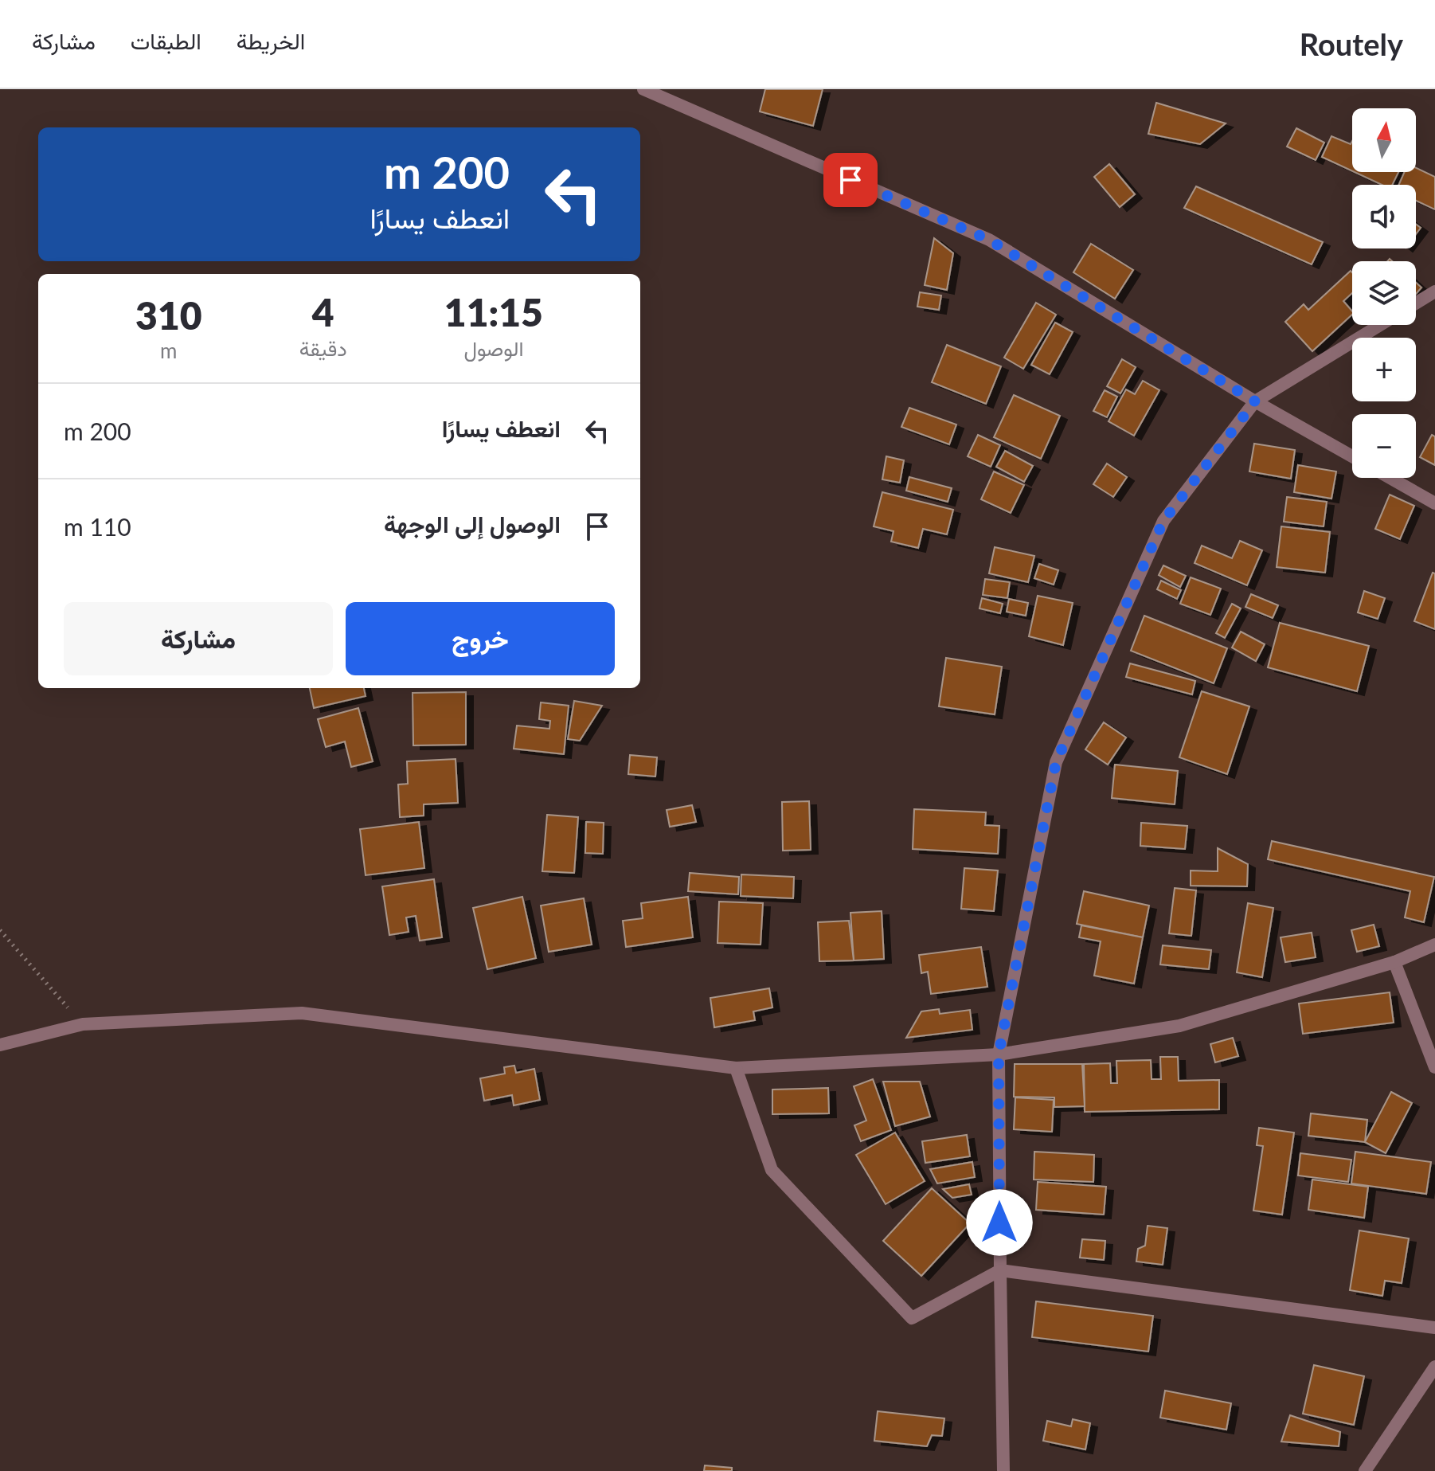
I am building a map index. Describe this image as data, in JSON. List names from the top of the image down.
{
  "north": "top",
  "page": {
    "header": "Routely",
    "nav": ["الخريطة", "الطبقات", "مشاركة"],
    "map_buttons": ["+", "−"],
    "turn": ["200 m", "انعطف يسارًا"],
    "eta": [
      "11:15",
      "الوصول",
      "4",
      "دقيقة",
      "310",
      "m"
    ],
    "list": [
      {
        "name": "انعطف يسارًا",
        "value": "200 m"
      },
      {
        "name": "الوصول إلى الوجهة",
        "value": "110 m"
      }
    ],
    "buttons": ["خروج", "مشاركة"]
  }
}
